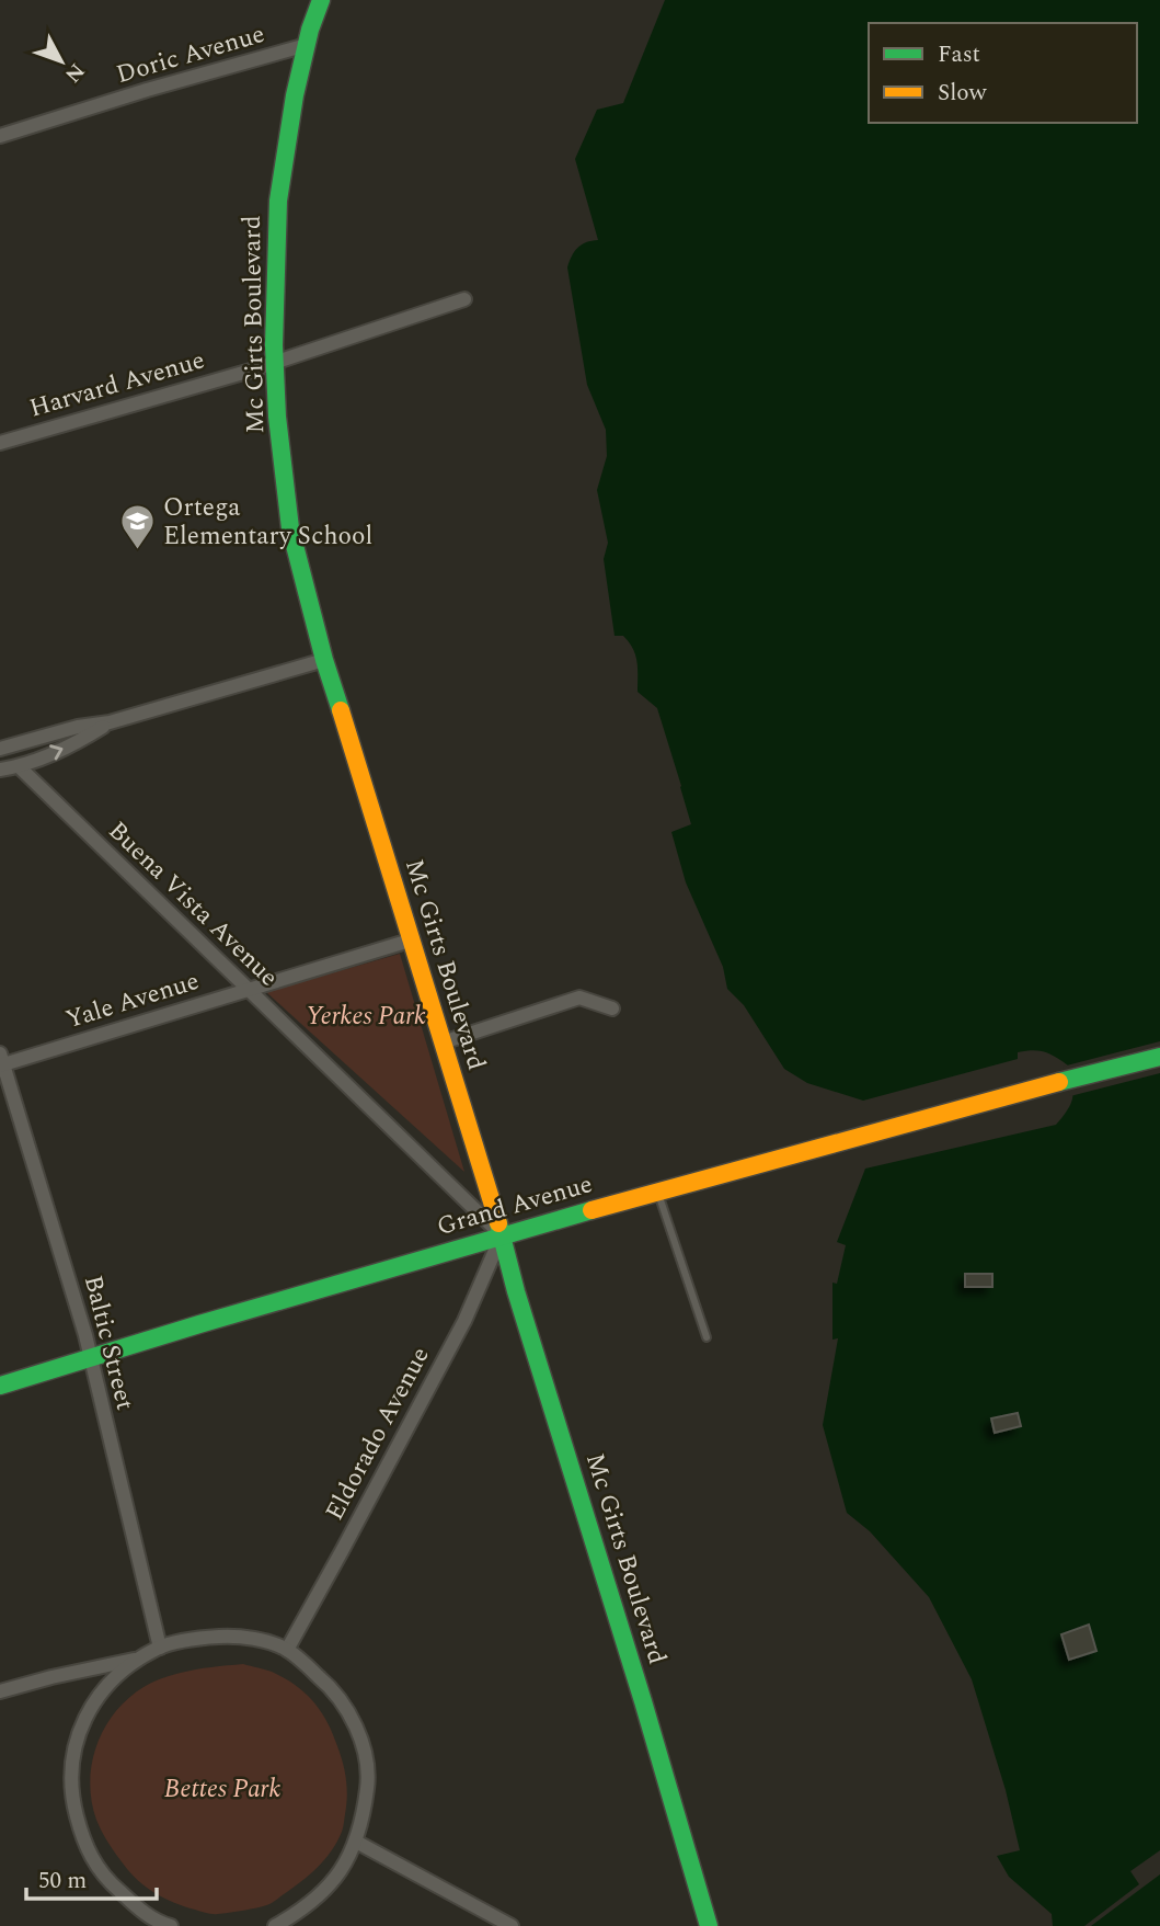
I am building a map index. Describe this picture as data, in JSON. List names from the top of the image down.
{
  "streets": {
    "street": [
      "Doric Avenue",
      "Mc Girts Boulevard",
      "Harvard Avenue",
      "Buena Vista Avenue",
      "Yale Avenue",
      "Grand Avenue",
      "Baltic Street",
      "Eldorado Avenue"
    ]
  },
  "crossings": [
    ["Doric Avenue", "Mc Girts Boulevard"],
    ["Mc Girts Boulevard", "Harvard Avenue"],
    ["Mc Girts Boulevard", "Buena Vista Avenue"],
    ["Mc Girts Boulevard", "Yale Avenue"],
    ["Mc Girts Boulevard", "Grand Avenue"],
    ["Mc Girts Boulevard", "Eldorado Avenue"],
    ["Buena Vista Avenue", "Yale Avenue"],
    ["Buena Vista Avenue", "Grand Avenue"],
    ["Buena Vista Avenue", "Eldorado Avenue"],
    ["Yale Avenue", "Baltic Street"],
    ["Grand Avenue", "Baltic Street"],
    ["Grand Avenue", "Eldorado Avenue"]
  ],
  "parks": ["Yerkes Park", "Bettes Park"],
  "places": {
    "school or university": ["Ortega Elementary School"]
  },
  "legend": ["Fast", "Slow"],
  "scale_bar": "50 m",
  "north": "bottom right"
}
